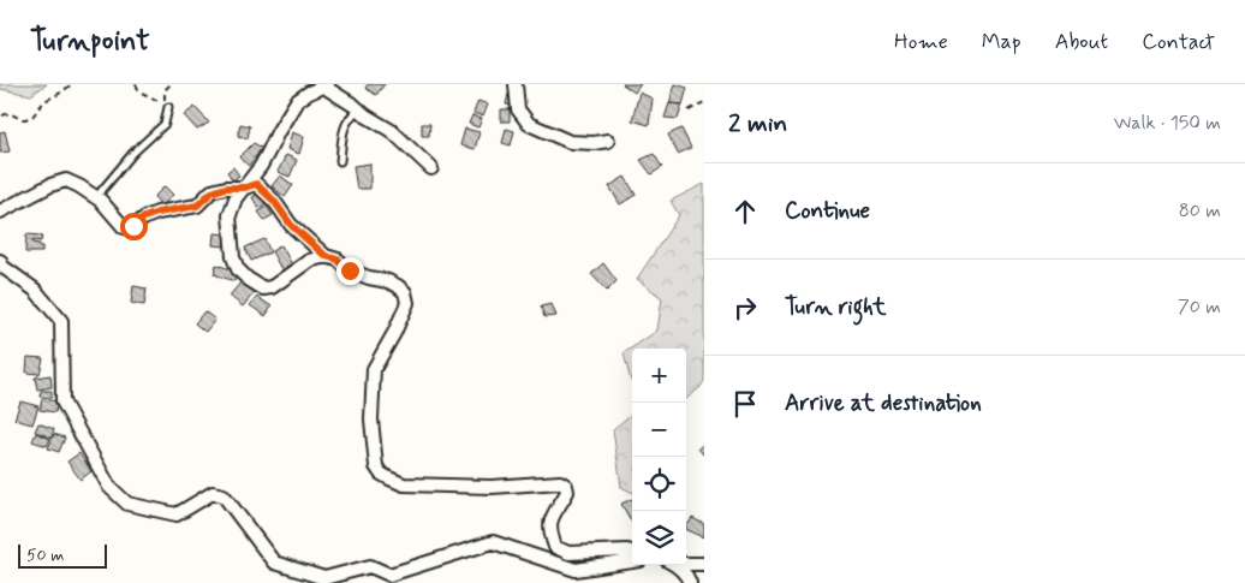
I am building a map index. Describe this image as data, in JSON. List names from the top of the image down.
{
  "scale_bar": "50 m",
  "page": {
    "header": "Turnpoint",
    "nav": [
      "Home",
      "Map",
      "About",
      "Contact"
    ],
    "heading": ["2 min", "Walk · 150 m"],
    "list": [
      ["Continue", "80 m"],
      ["Turn right", "70 m"],
      "Arrive at destination"
    ],
    "map_buttons": ["+", "−"],
    "scale": "50 m"
  }
}
